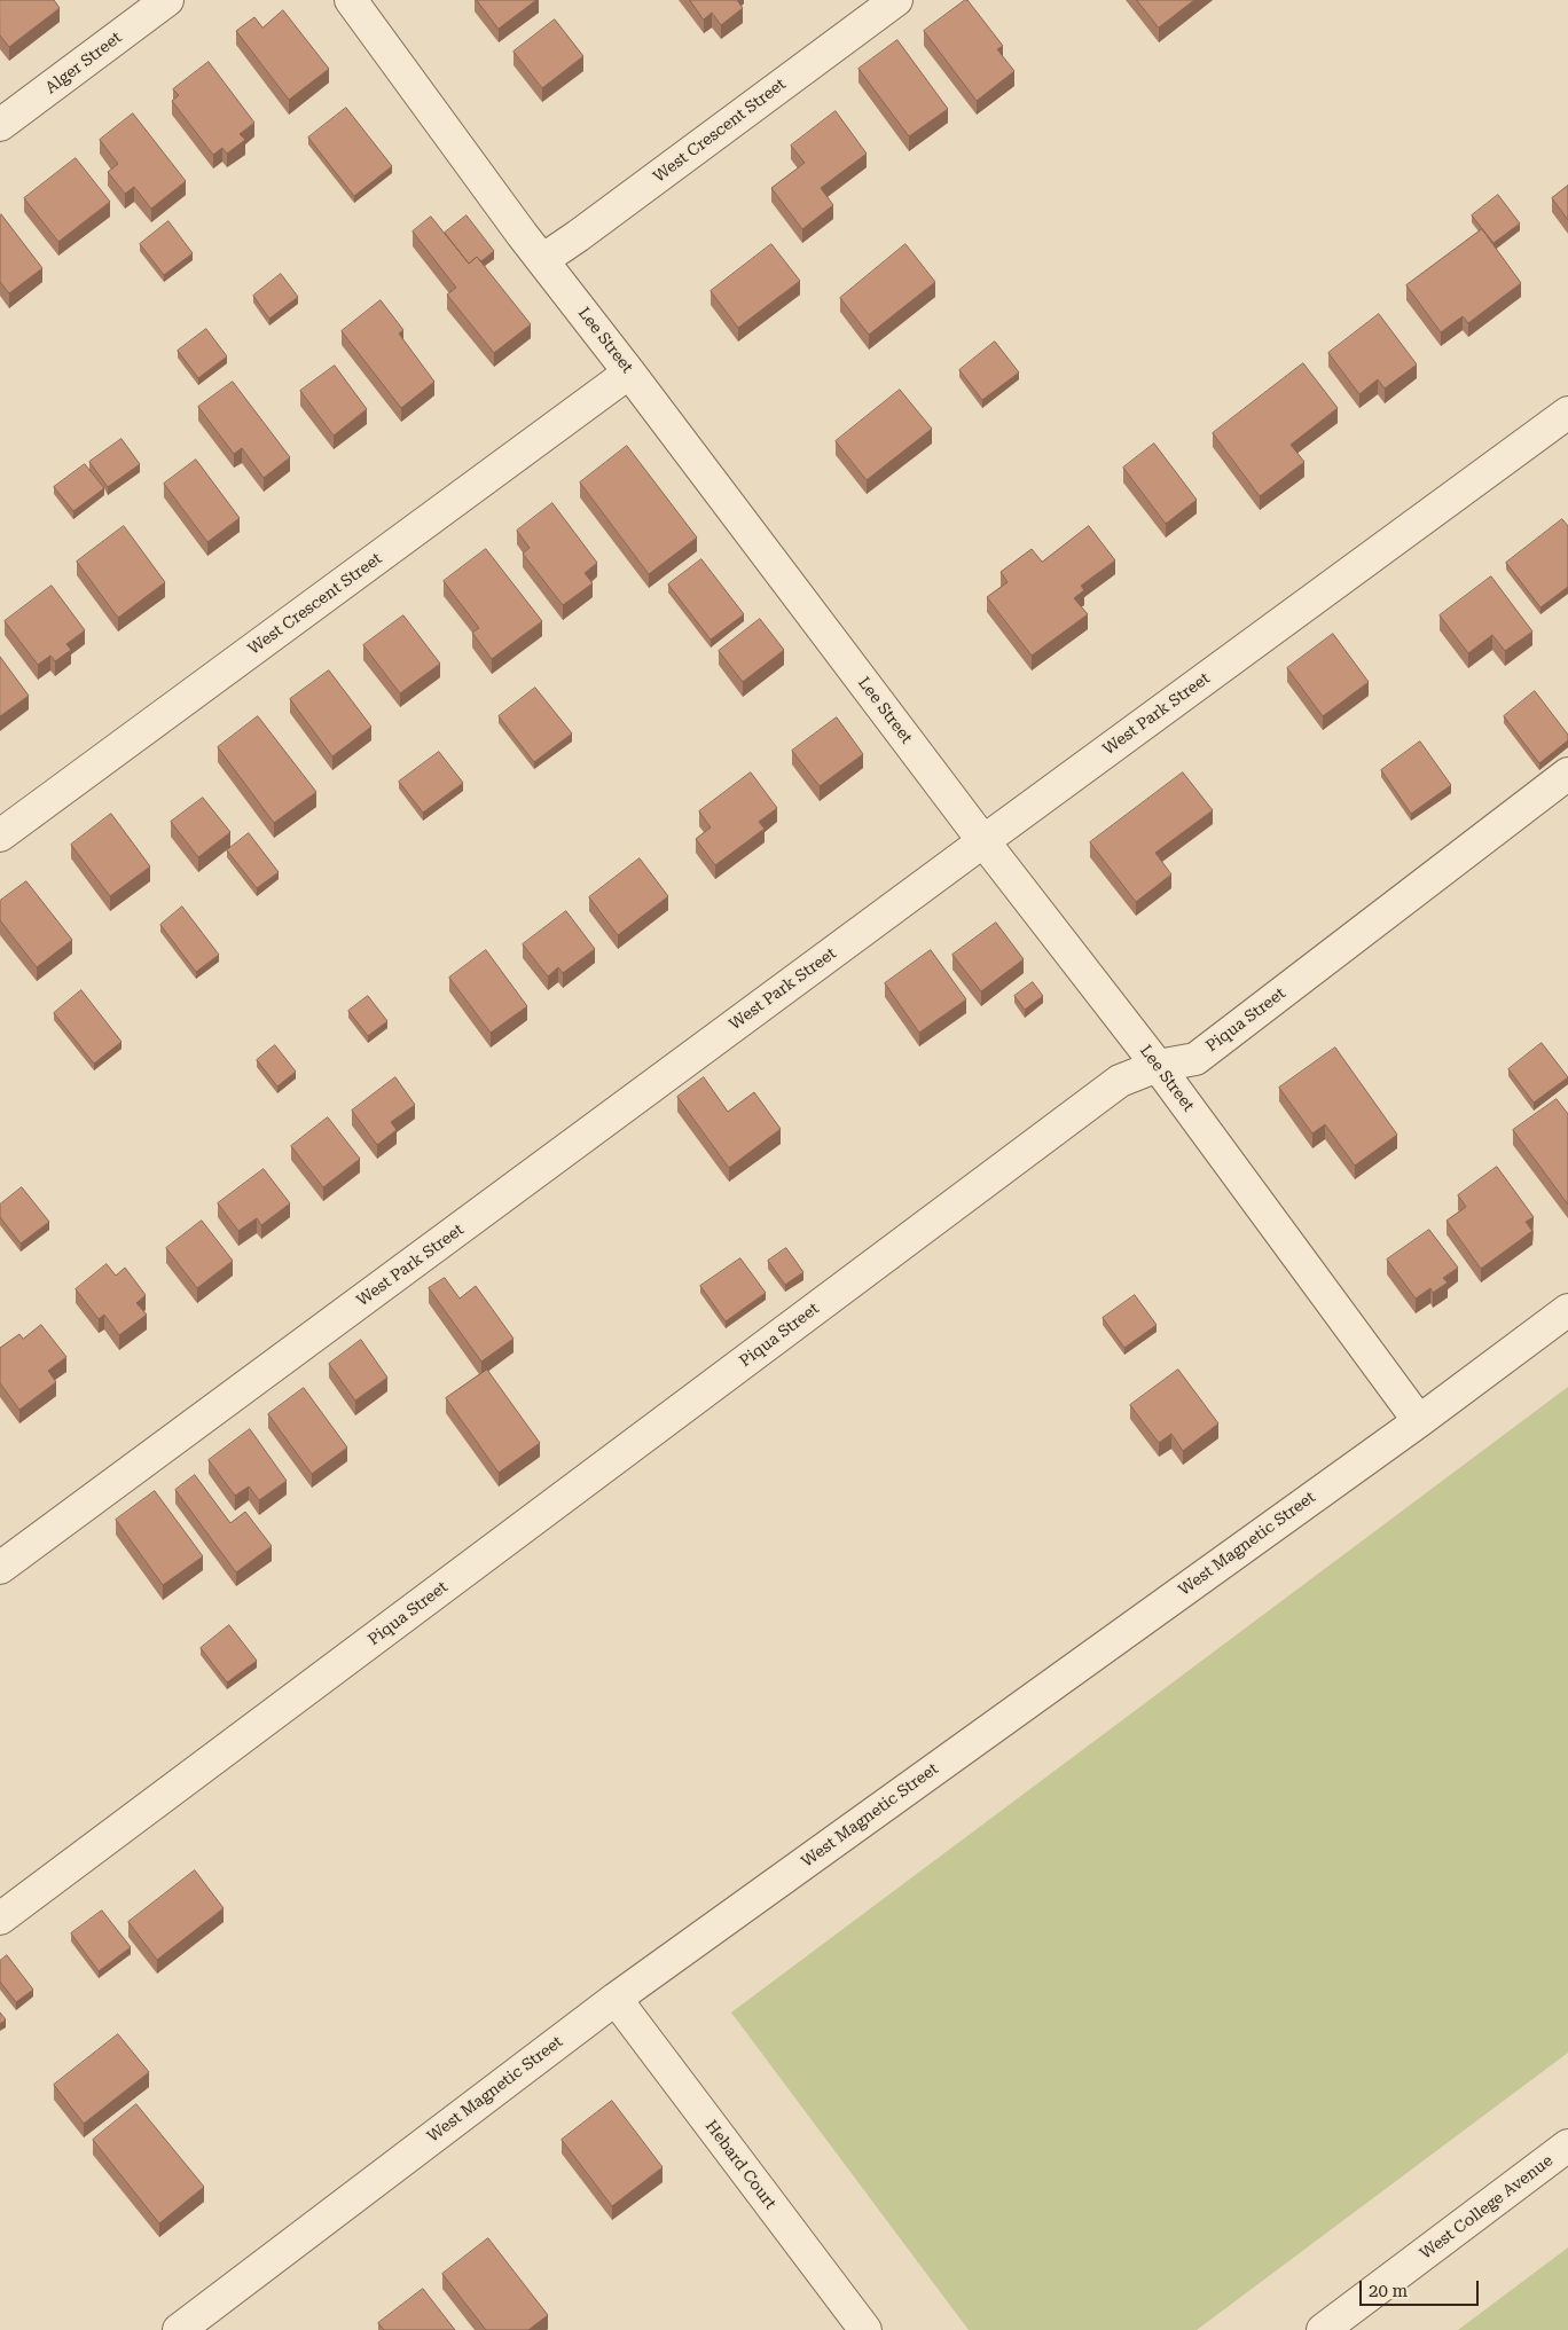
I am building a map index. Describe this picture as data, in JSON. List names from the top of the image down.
{
  "streets": {
    "street": [
      "Alger Street",
      "West Crescent Street",
      "Lee Street",
      "West Park Street",
      "Piqua Street",
      "West Magnetic Street",
      "Hebard Court",
      "West College Avenue"
    ]
  },
  "crossings": [
    ["West Crescent Street", "Lee Street"],
    ["Lee Street", "West Park Street"],
    ["Lee Street", "Piqua Street"],
    ["Lee Street", "West Magnetic Street"],
    ["West Magnetic Street", "Hebard Court"]
  ],
  "scale_bar": "20 m"
}
